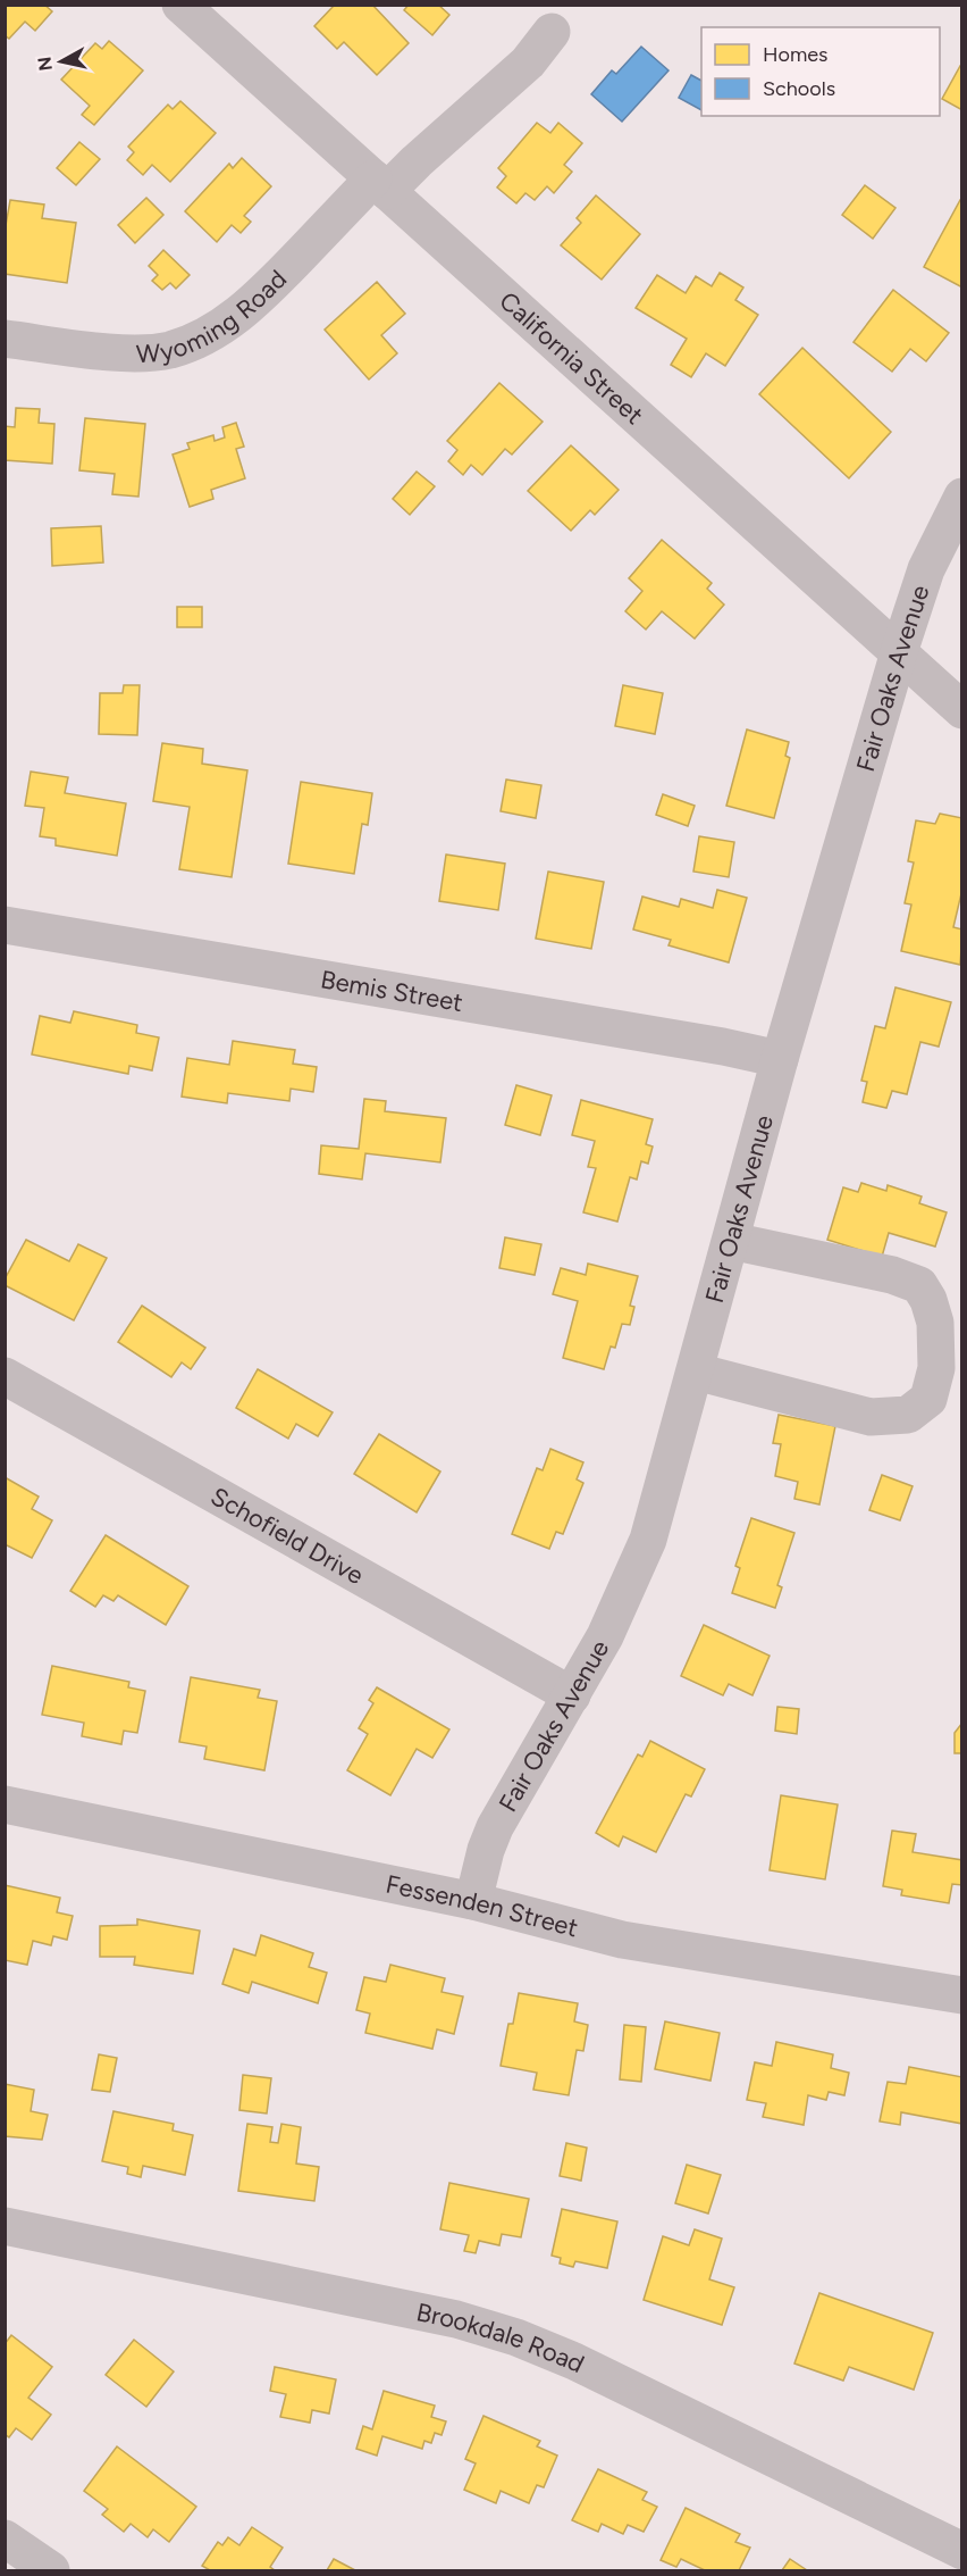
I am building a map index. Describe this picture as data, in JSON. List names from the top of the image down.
{
  "streets": {
    "street": [
      "Wyoming Road",
      "California Street",
      "Fair Oaks Avenue",
      "Bemis Street",
      "Schofield Drive",
      "Fessenden Street",
      "Brookdale Road"
    ]
  },
  "crossings": [
    ["Wyoming Road", "California Street"],
    ["California Street", "Fair Oaks Avenue"],
    ["Fair Oaks Avenue", "Bemis Street"],
    ["Fair Oaks Avenue", "Schofield Drive"],
    ["Fair Oaks Avenue", "Fessenden Street"]
  ],
  "legend": ["Homes", "Schools"],
  "north": "left"
}
